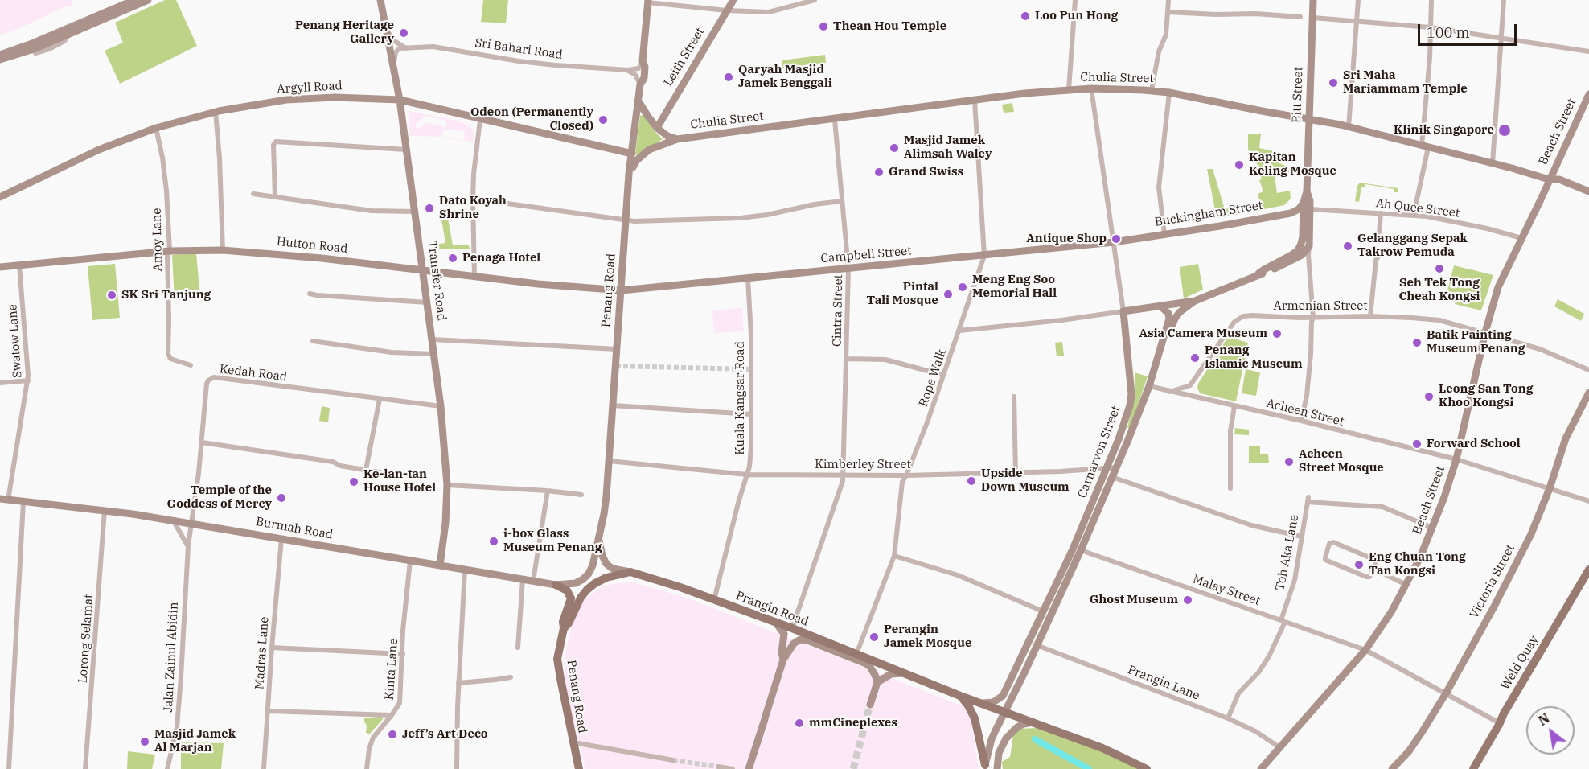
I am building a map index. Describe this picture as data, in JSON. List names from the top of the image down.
{
  "streets": {
    "main road": [
      "Leith Street",
      "Chulia Street",
      "Argyll Road",
      "Pitt Street",
      "Beach Street",
      "Buckingham Street",
      "Hutton Road",
      "Campbell Street",
      "Transfer Road",
      "Penang Road",
      "Carnarvon Street",
      "Burmah Road",
      "Victoria Street",
      "Prangin Road",
      "Weld Quay"
    ],
    "street": [
      "Sri Bahari Road",
      "Ah Quee Street",
      "Amoy Lane",
      "Armenian Street",
      "Cintra Street",
      "Swatow Lane",
      "Kedah Road",
      "Rope Walk",
      "Kuala Kangsar Road",
      "Acheen Street",
      "Kimberley Street",
      "Toh Aka Lane",
      "Malay Street",
      "Lorong Selamat",
      "Madras Lane",
      "Jalan Zainul Abidin",
      "Kinta Lane",
      "Prangin Lane"
    ]
  },
  "crossings": [
    ["Leith Street", "Chulia Street"],
    ["Chulia Street", "Pitt Street"],
    ["Chulia Street", "Beach Street"],
    ["Chulia Street", "Penang Road"],
    ["Chulia Street", "Cintra Street"],
    ["Chulia Street", "Rope Walk"],
    ["Chulia Street", "Carnarvon Street"],
    ["Argyll Road", "Amoy Lane"],
    ["Argyll Road", "Transfer Road"],
    ["Argyll Road", "Penang Road"],
    ["Pitt Street", "Ah Quee Street"],
    ["Pitt Street", "Buckingham Street"],
    ["Pitt Street", "Armenian Street"],
    ["Pitt Street", "Acheen Street"],
    ["Beach Street", "Ah Quee Street"],
    ["Beach Street", "Armenian Street"],
    ["Beach Street", "Acheen Street"],
    ["Beach Street", "Toh Aka Lane"],
    ["Beach Street", "Malay Street"],
    ["Beach Street", "Prangin Lane"],
    ["Buckingham Street", "Campbell Street"],
    ["Buckingham Street", "Carnarvon Street"],
    ["Amoy Lane", "Hutton Road"],
    ["Hutton Road", "Campbell Street"],
    ["Hutton Road", "Transfer Road"],
    ["Hutton Road", "Penang Road"],
    ["Hutton Road", "Swatow Lane"],
    ["Campbell Street", "Penang Road"],
    ["Campbell Street", "Cintra Street"],
    ["Campbell Street", "Rope Walk"],
    ["Campbell Street", "Kuala Kangsar Road"],
    ["Campbell Street", "Carnarvon Street"],
    ["Transfer Road", "Kedah Road"],
    ["Transfer Road", "Burmah Road"],
    ["Penang Road", "Kimberley Street"],
    ["Penang Road", "Burmah Road"],
    ["Penang Road", "Prangin Road"],
    ["Cintra Street", "Kimberley Street"],
    ["Cintra Street", "Prangin Road"],
    ["Swatow Lane", "Burmah Road"],
    ["Kedah Road", "Burmah Road"],
    ["Kedah Road", "Jalan Zainul Abidin"],
    ["Rope Walk", "Kimberley Street"],
    ["Rope Walk", "Prangin Road"],
    ["Kuala Kangsar Road", "Kimberley Street"],
    ["Kuala Kangsar Road", "Prangin Road"],
    ["Acheen Street", "Carnarvon Street"],
    ["Acheen Street", "Victoria Street"],
    ["Carnarvon Street", "Kimberley Street"],
    ["Carnarvon Street", "Malay Street"],
    ["Carnarvon Street", "Prangin Road"],
    ["Carnarvon Street", "Prangin Lane"],
    ["Burmah Road", "Lorong Selamat"],
    ["Burmah Road", "Madras Lane"],
    ["Burmah Road", "Jalan Zainul Abidin"],
    ["Burmah Road", "Kinta Lane"],
    ["Toh Aka Lane", "Malay Street"],
    ["Toh Aka Lane", "Prangin Lane"],
    ["Victoria Street", "Malay Street"],
    ["Malay Street", "Weld Quay"]
  ],
  "places": [
    "Loo Pun Hong",
    "Thean Hou Temple",
    "Penang Heritage Gallery",
    "Qaryah Masjid Jamek Benggali",
    "Sri Maha Mariammam Temple",
    "Odeon (Permanently Closed)",
    "Klinik Singapore",
    "Masjid Jamek Alimsah Waley",
    "Kapitan Keling Mosque",
    "Grand Swiss",
    "Dato Koyah Shrine",
    "Antique Shop",
    "Gelanggang Sepak Takrow Pemuda",
    "Penaga Hotel",
    "Seh Tek Tong Cheah Kongsi",
    "Meng Eng Soo Memorial Hall",
    "Pintal Tali Mosque",
    "SK Sri Tanjung",
    "Asia Camera Museum",
    "Batik Painting Museum Penang",
    "Penang Islamic Museum",
    "Leong San Tong Khoo Kongsi",
    "Forward School",
    "Acheen Street Mosque",
    "Upside Down Museum",
    "Ke-lan-tan House Hotel",
    "Temple of the Goddess of Mercy",
    "i-box Glass Museum Penang",
    "Eng Chuan Tong Tan Kongsi",
    "Ghost Museum",
    "Perangin Jamek Mosque",
    "mmCineplexes",
    "Jeff’s Art Deco",
    "Masjid Jamek Al Marjan"
  ],
  "scale_bar": "100 m",
  "north": "top left"
}
